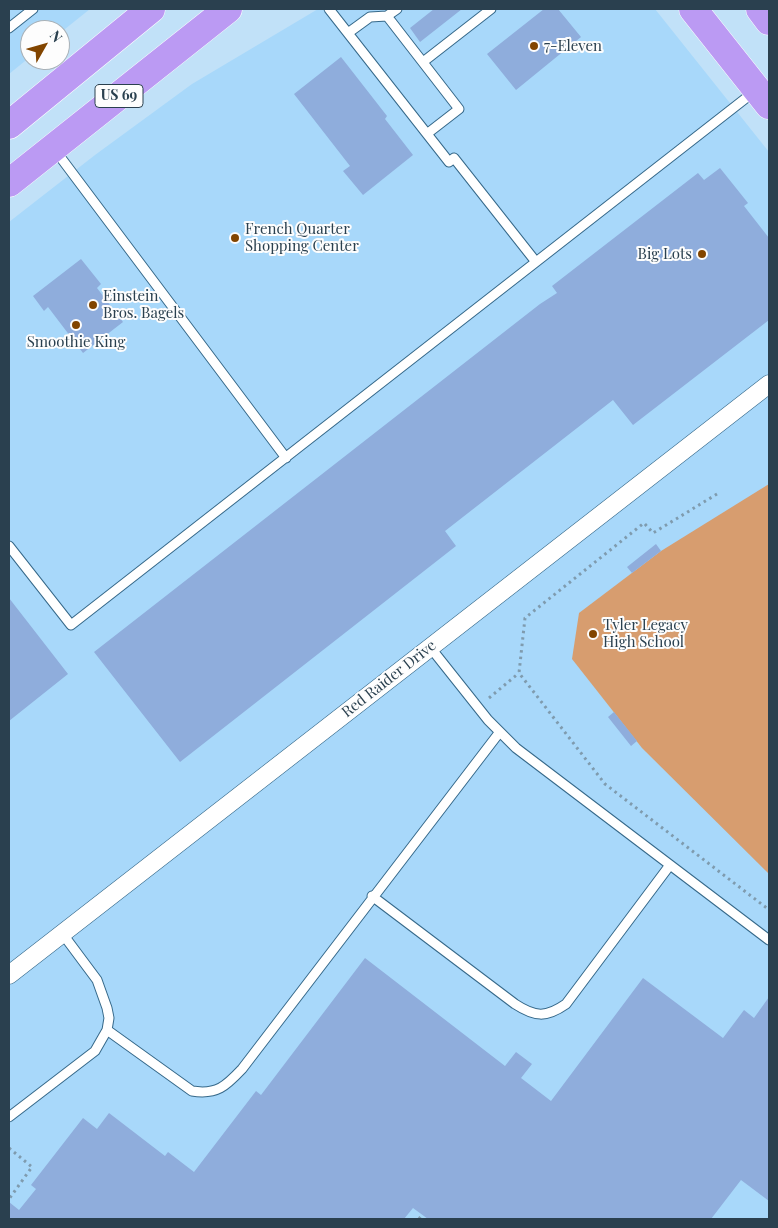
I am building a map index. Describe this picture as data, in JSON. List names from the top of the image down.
{
  "streets": {
    "highway": ["US 69"],
    "street": ["Red Raider Drive"]
  },
  "places": [
    "7-Eleven",
    "French Quarter Shopping Center",
    "Big Lots",
    "Einstein Bros. Bagels",
    "Smoothie King",
    "Tyler Legacy High School"
  ],
  "north": "top right"
}
